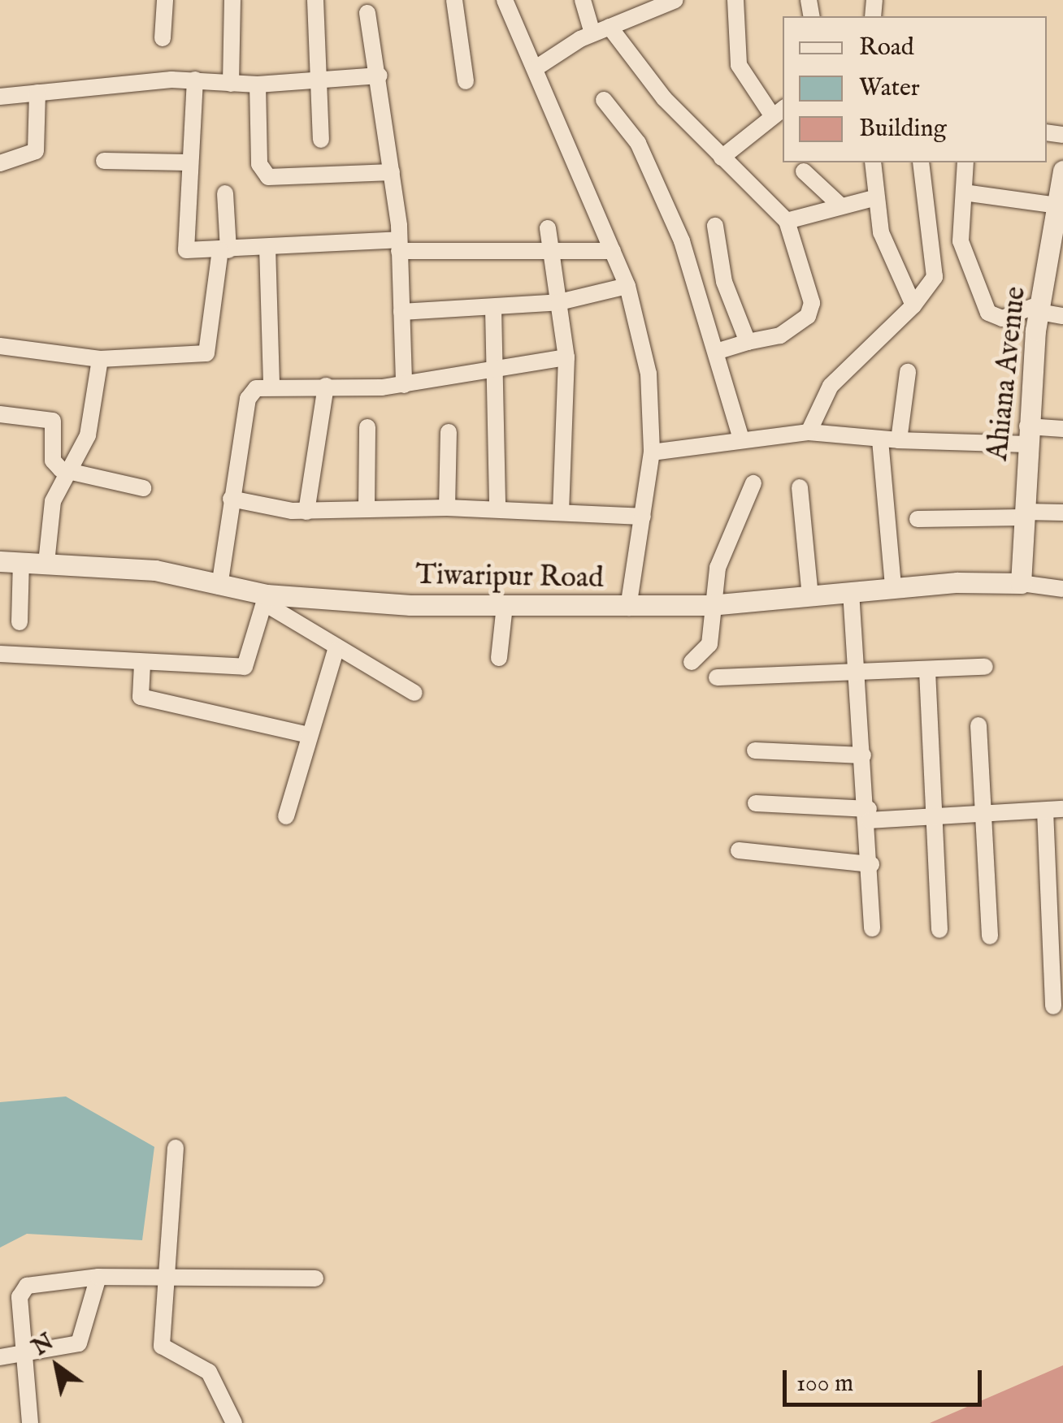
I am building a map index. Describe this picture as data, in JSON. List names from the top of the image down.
{
  "streets": {
    "street": ["Ahiana Avenue", "Tiwaripur Road"]
  },
  "crossings": [
    ["Ahiana Avenue", "Tiwaripur Road"]
  ],
  "legend": ["Road", "Water", "Building"],
  "scale_bar": "100 m",
  "north": "top left"
}
